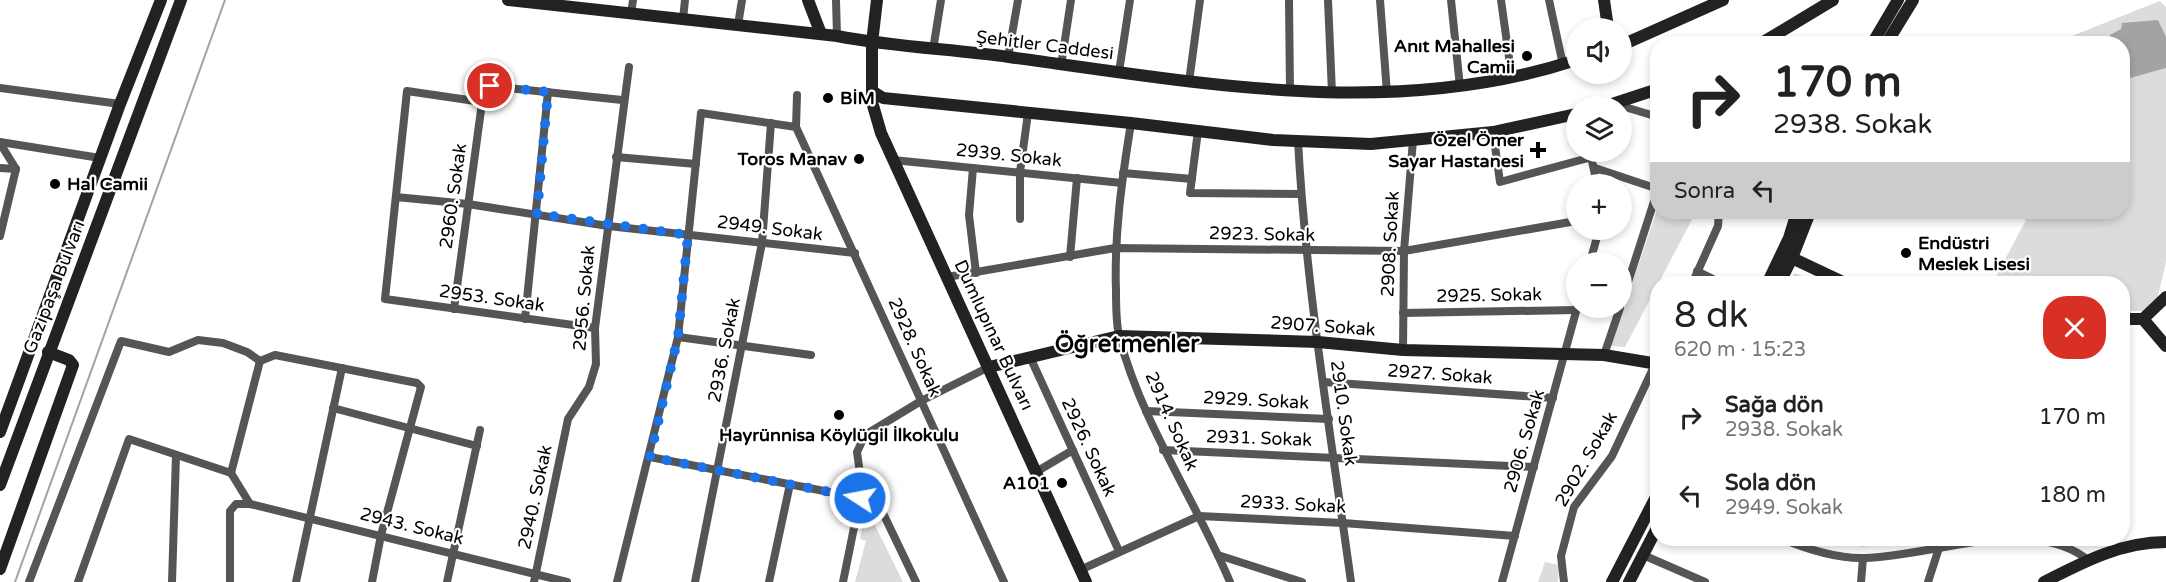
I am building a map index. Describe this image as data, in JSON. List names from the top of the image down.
{
  "streets": {
    "street": [
      "Şehitler Caddesi",
      "2939. Sokak",
      "2960. Sokak",
      "2949. Sokak",
      "2923. Sokak",
      "2908. Sokak",
      "Gazipaşa Bulvarı",
      "2925. Sokak",
      "2953. Sokak",
      "2956. Sokak",
      "2907. Sokak",
      "Dumlupınar Bulvarı",
      "2928. Sokak",
      "2936. Sokak",
      "2927. Sokak",
      "2929. Sokak",
      "2910. Sokak",
      "2914. Sokak",
      "2931. Sokak",
      "2906. Sokak",
      "2926. Sokak",
      "2902. Sokak",
      "2940. Sokak",
      "2933. Sokak",
      "2943. Sokak"
    ]
  },
  "crossings": [
    ["Şehitler Caddesi", "Dumlupınar Bulvarı"],
    ["2939. Sokak", "Dumlupınar Bulvarı"],
    ["2939. Sokak", "2914. Sokak"],
    ["2960. Sokak", "2949. Sokak"],
    ["2960. Sokak", "2953. Sokak"],
    ["2949. Sokak", "2953. Sokak"],
    ["2949. Sokak", "2956. Sokak"],
    ["2949. Sokak", "2928. Sokak"],
    ["2949. Sokak", "2936. Sokak"],
    ["2923. Sokak", "2908. Sokak"],
    ["2923. Sokak", "Dumlupınar Bulvarı"],
    ["2923. Sokak", "2910. Sokak"],
    ["2923. Sokak", "2914. Sokak"],
    ["2908. Sokak", "2925. Sokak"],
    ["2908. Sokak", "2907. Sokak"],
    ["2953. Sokak", "2956. Sokak"],
    ["2956. Sokak", "2940. Sokak"],
    ["2907. Sokak", "Dumlupınar Bulvarı"],
    ["2907. Sokak", "2910. Sokak"],
    ["2907. Sokak", "2914. Sokak"],
    ["2907. Sokak", "2906. Sokak"],
    ["2907. Sokak", "2926. Sokak"],
    ["Dumlupınar Bulvarı", "2933. Sokak"],
    ["2927. Sokak", "2910. Sokak"],
    ["2927. Sokak", "2906. Sokak"],
    ["2929. Sokak", "2910. Sokak"],
    ["2929. Sokak", "2914. Sokak"],
    ["2910. Sokak", "2931. Sokak"],
    ["2910. Sokak", "2933. Sokak"],
    ["2914. Sokak", "2931. Sokak"],
    ["2914. Sokak", "2933. Sokak"],
    ["2931. Sokak", "2906. Sokak"],
    ["2906. Sokak", "2933. Sokak"],
    ["2926. Sokak", "2933. Sokak"],
    ["2940. Sokak", "2943. Sokak"]
  ],
  "districts": ["Öğretmenler"],
  "places": {
    "other": [
      "Anıt Mahallesi Camii",
      "BİM",
      "Toros Manav",
      "Hal Camii",
      "Endüstri Meslek Lisesi",
      "Hayrünnisa Köylügil İlkokulu",
      "A101"
    ],
    "health": ["Özel Ömer Sayar Hastanesi"]
  },
  "page": {
    "map_buttons": ["+", "−"],
    "turn": ["170 m", "2938. Sokak"],
    "then": "Sonra",
    "heading": ["8 dk", "620 m · 15:23"],
    "list": [
      {
        "name": "Sağa dön",
        "note": "2938. Sokak",
        "value": "170 m"
      },
      {
        "name": "Sola dön",
        "note": "2949. Sokak",
        "value": "180 m"
      }
    ]
  }
}
